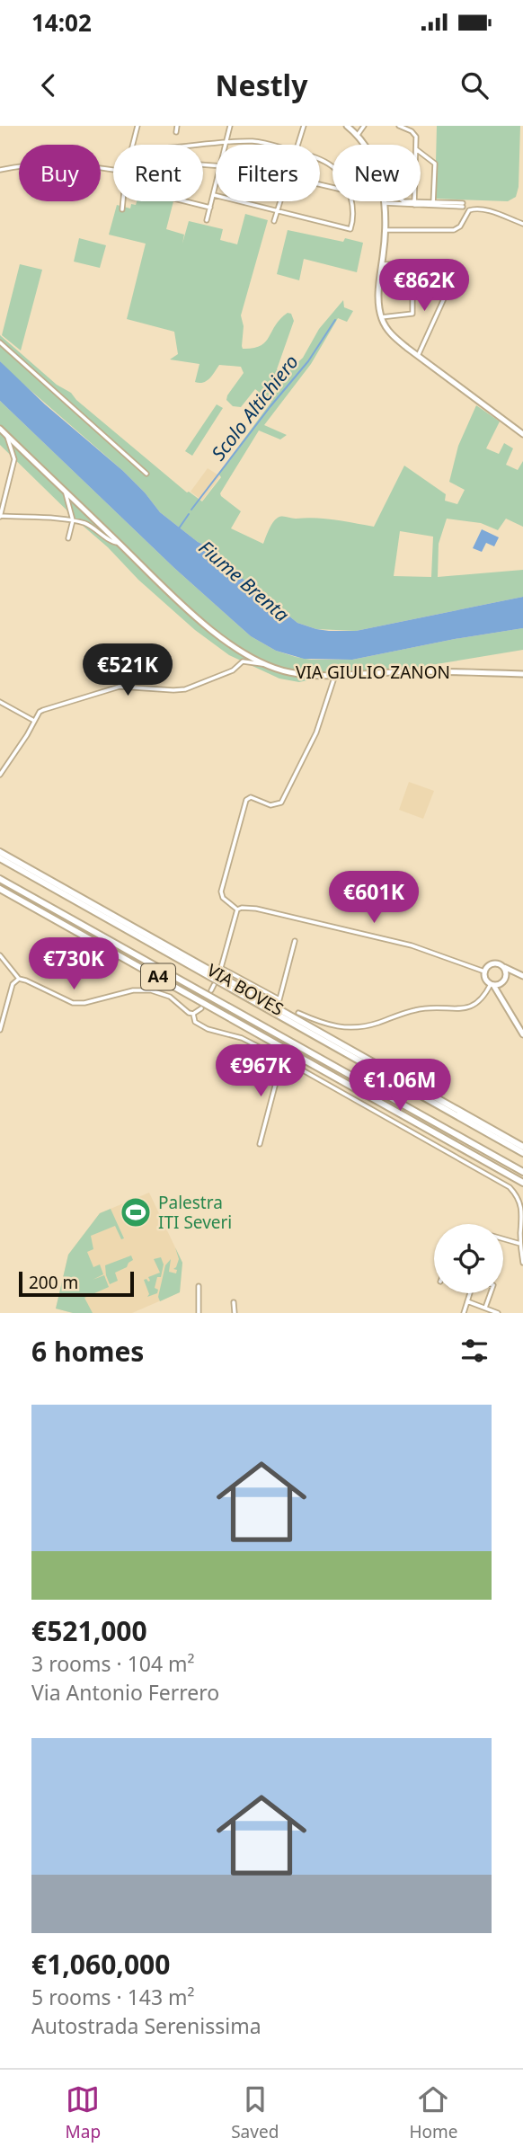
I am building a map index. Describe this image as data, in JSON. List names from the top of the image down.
{
  "streets": {
    "highway": ["A4", "VIA BOVES"],
    "street": ["VIA GIULIO ZANON"]
  },
  "water": ["Scolo Altichiero", "Fiume Brenta"],
  "places": {
    "sports": ["Palestra ITI Severi"]
  },
  "scale_bar": "200 m",
  "page": {
    "status": "14:02",
    "header": "Nestly",
    "chip": [
      "Buy",
      "Rent",
      "Filters",
      "New"
    ],
    "price": [
      "€862K",
      "€521K",
      "€601K",
      "€730K",
      "€967K",
      "€1.06M"
    ],
    "scale": "200 m",
    "heading": "6 homes",
    "list": [
      {
        "name": "€521,000",
        "note": "3 rooms · 104 m² · Via Antonio Ferrero"
      },
      {
        "name": "€1,060,000",
        "note": "5 rooms · 143 m² · Autostrada Serenissima"
      }
    ],
    "tabs": ["Map", "Saved", "Home"]
  }
}
